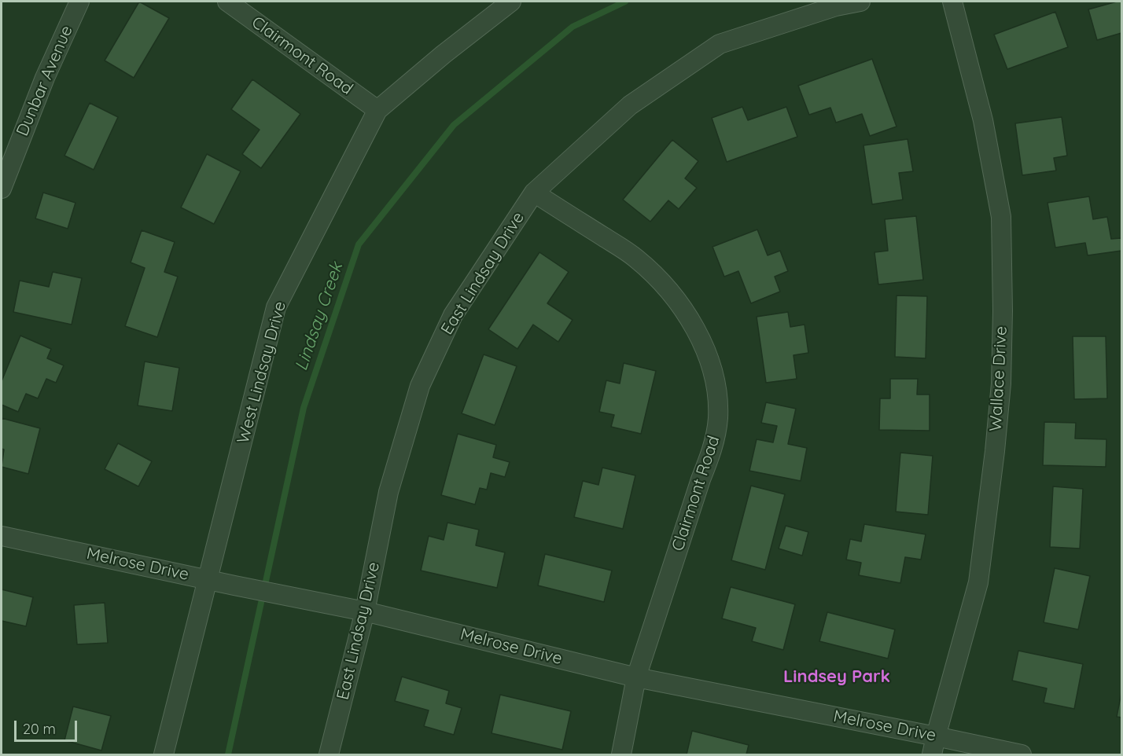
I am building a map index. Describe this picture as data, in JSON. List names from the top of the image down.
{
  "streets": {
    "street": [
      "Clairmont Road",
      "Dunbar Avenue",
      "East Lindsay Drive",
      "West Lindsay Drive",
      "Wallace Drive",
      "Melrose Drive"
    ]
  },
  "crossings": [
    ["Clairmont Road", "East Lindsay Drive"],
    ["Clairmont Road", "West Lindsay Drive"],
    ["Clairmont Road", "Melrose Drive"],
    ["East Lindsay Drive", "Melrose Drive"],
    ["West Lindsay Drive", "Melrose Drive"],
    ["Wallace Drive", "Melrose Drive"]
  ],
  "districts": ["Lindsey Park"],
  "water": ["Lindsay Creek"],
  "scale_bar": "20 m"
}
